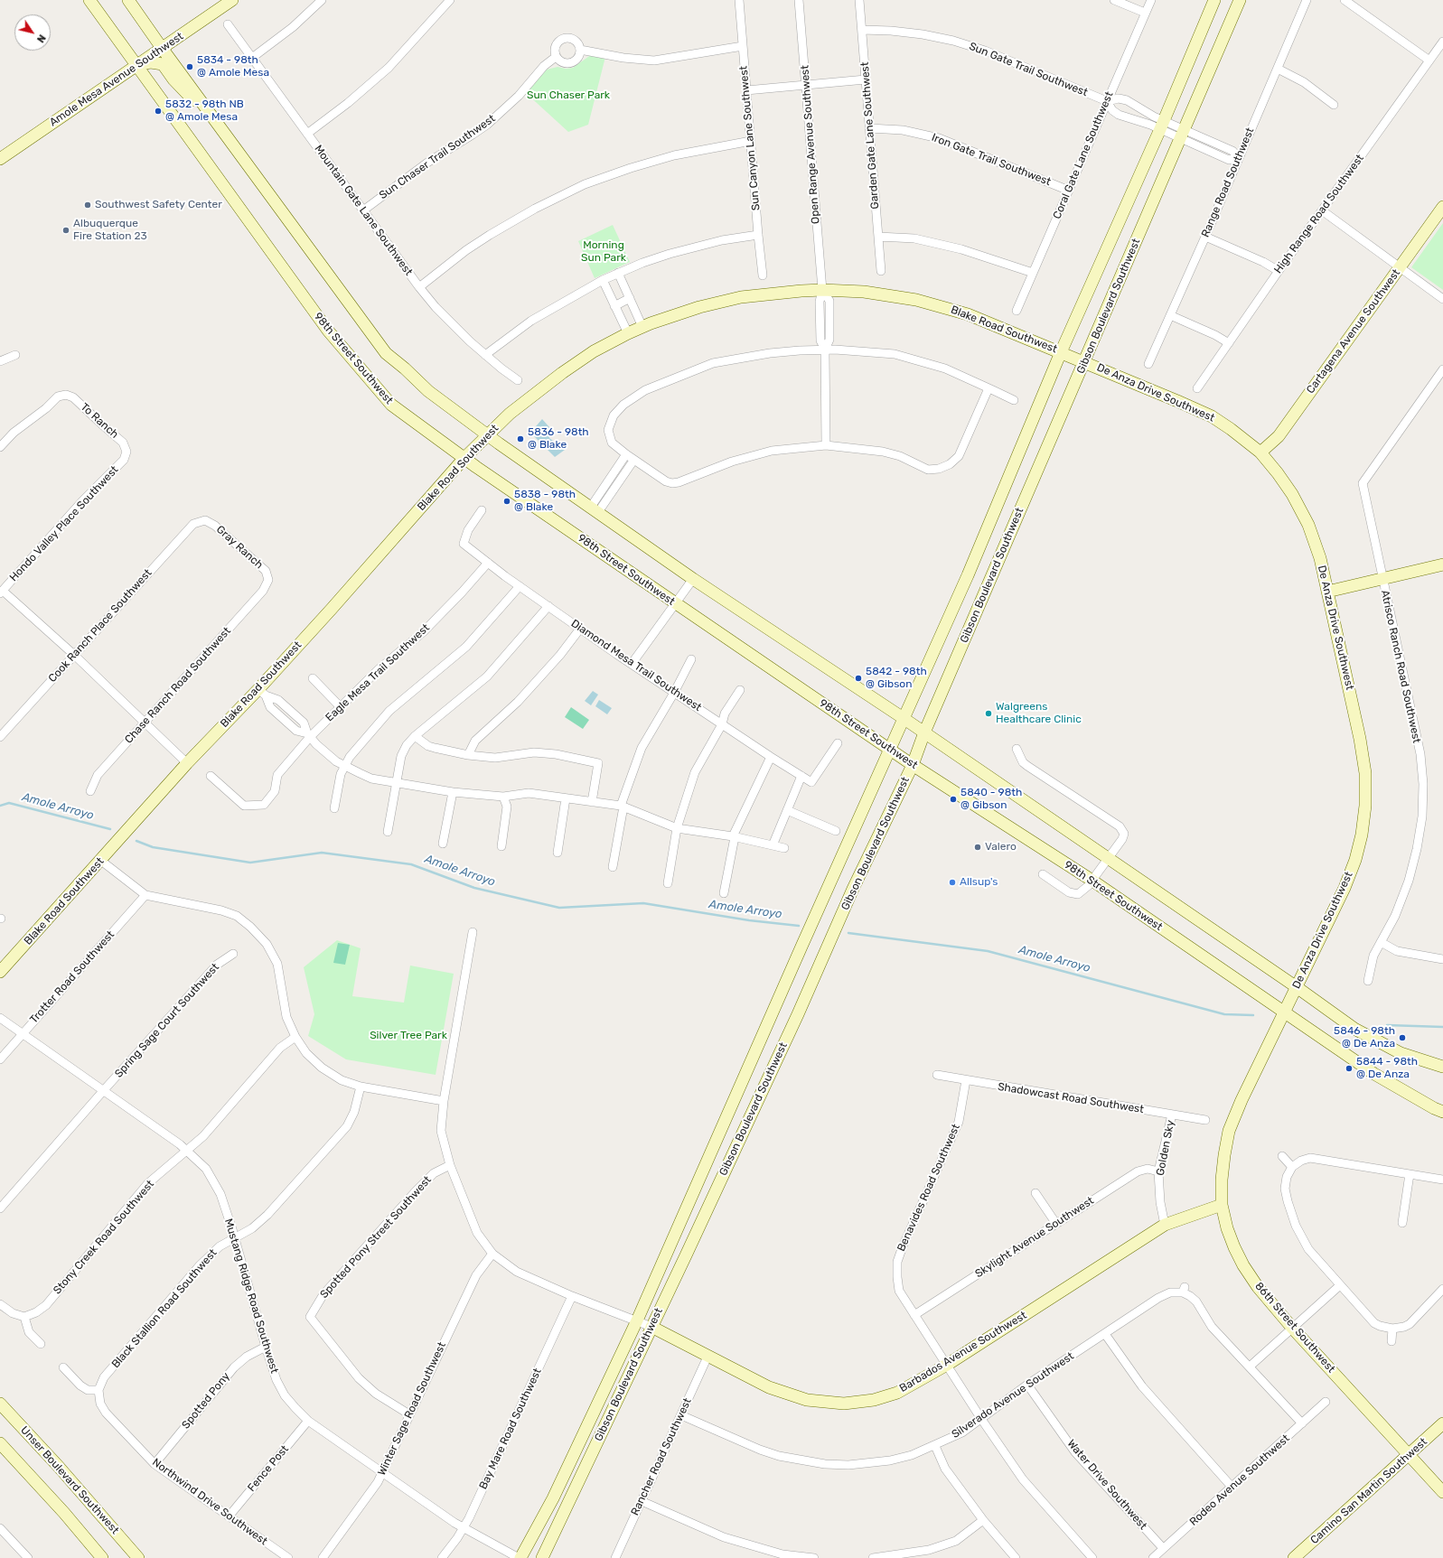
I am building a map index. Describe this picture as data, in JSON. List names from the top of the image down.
{
  "streets": {
    "street": [
      "Sun Gate Trail Southwest",
      "Amole Mesa Avenue Southwest",
      "Garden Gate Lane Southwest",
      "Sun Canyon Lane Southwest",
      "Open Range Avenue Southwest",
      "Coral Gate Lane Southwest",
      "Sun Chaser Trail Southwest",
      "Iron Gate Trail Southwest",
      "Range Road Southwest",
      "Mountain Gate Lane Southwest",
      "High Range Road Southwest",
      "Gibson Boulevard Southwest",
      "Blake Road Southwest",
      "Cartagena Avenue Southwest",
      "98th Street Southwest",
      "De Anza Drive Southwest",
      "To Ranch",
      "Hondo Valley Place Southwest",
      "Gray Ranch",
      "Cook Ranch Place Southwest",
      "Diamond Mesa Trail Southwest",
      "Atrisco Ranch Road Southwest",
      "Eagle Mesa Trail Southwest",
      "Chase Ranch Road Southwest",
      "Trotter Road Southwest",
      "Spring Sage Court Southwest",
      "Shadowcast Road Southwest",
      "Golden Sky",
      "Benavides Road Southwest",
      "Stony Creek Road Southwest",
      "Spotted Pony Street Southwest",
      "Skylight Avenue Southwest",
      "Mustang Ridge Road Southwest",
      "Black Stallion Road Southwest",
      "86th Street Southwest",
      "Barbados Avenue Southwest",
      "Silverado Avenue Southwest",
      "Spotted Pony",
      "Winter Sage Road Southwest",
      "Bay Mare Road Southwest",
      "Rancher Road Southwest",
      "Fence Post",
      "Unser Boulevard Southwest",
      "Rodeo Avenue Southwest",
      "Water Drive Southwest",
      "Camino San Martin Southwest",
      "Northwind Drive Southwest"
    ]
  },
  "crossings": [
    ["Sun Gate Trail Southwest", "Garden Gate Lane Southwest"],
    ["Sun Gate Trail Southwest", "Coral Gate Lane Southwest"],
    ["Sun Gate Trail Southwest", "Gibson Boulevard Southwest"],
    ["Amole Mesa Avenue Southwest", "98th Street Southwest"],
    ["Garden Gate Lane Southwest", "Iron Gate Trail Southwest"],
    ["Open Range Avenue Southwest", "Blake Road Southwest"],
    ["Coral Gate Lane Southwest", "Iron Gate Trail Southwest"],
    ["Sun Chaser Trail Southwest", "Mountain Gate Lane Southwest"],
    ["Gibson Boulevard Southwest", "Blake Road Southwest"],
    ["Gibson Boulevard Southwest", "98th Street Southwest"],
    ["Gibson Boulevard Southwest", "De Anza Drive Southwest"],
    ["Gibson Boulevard Southwest", "Mustang Ridge Road Southwest"],
    ["Gibson Boulevard Southwest", "Barbados Avenue Southwest"],
    ["Blake Road Southwest", "98th Street Southwest"],
    ["Blake Road Southwest", "De Anza Drive Southwest"],
    ["Cartagena Avenue Southwest", "De Anza Drive Southwest"],
    ["98th Street Southwest", "De Anza Drive Southwest"],
    ["98th Street Southwest", "86th Street Southwest"],
    ["De Anza Drive Southwest", "86th Street Southwest"],
    ["To Ranch", "Hondo Valley Place Southwest"],
    ["Gray Ranch", "Cook Ranch Place Southwest"],
    ["Gray Ranch", "Chase Ranch Road Southwest"],
    ["Diamond Mesa Trail Southwest", "Eagle Mesa Trail Southwest"],
    ["Trotter Road Southwest", "Mustang Ridge Road Southwest"],
    ["Spring Sage Court Southwest", "Mustang Ridge Road Southwest"],
    ["Shadowcast Road Southwest", "Golden Sky"],
    ["Shadowcast Road Southwest", "Benavides Road Southwest"],
    ["Golden Sky", "Skylight Avenue Southwest"],
    ["Golden Sky", "Barbados Avenue Southwest"],
    ["Benavides Road Southwest", "Skylight Avenue Southwest"],
    ["Benavides Road Southwest", "Barbados Avenue Southwest"],
    ["Benavides Road Southwest", "Silverado Avenue Southwest"],
    ["Stony Creek Road Southwest", "Mustang Ridge Road Southwest"],
    ["Spotted Pony Street Southwest", "Winter Sage Road Southwest"],
    ["Mustang Ridge Road Southwest", "Black Stallion Road Southwest"],
    ["Mustang Ridge Road Southwest", "Spotted Pony"],
    ["Mustang Ridge Road Southwest", "Winter Sage Road Southwest"],
    ["Mustang Ridge Road Southwest", "Bay Mare Road Southwest"],
    ["Mustang Ridge Road Southwest", "Fence Post"],
    ["Black Stallion Road Southwest", "Northwind Drive Southwest"],
    ["86th Street Southwest", "Barbados Avenue Southwest"],
    ["86th Street Southwest", "Camino San Martin Southwest"],
    ["Barbados Avenue Southwest", "Rancher Road Southwest"],
    ["Silverado Avenue Southwest", "Rancher Road Southwest"],
    ["Silverado Avenue Southwest", "Water Drive Southwest"],
    ["Spotted Pony", "Northwind Drive Southwest"],
    ["Fence Post", "Northwind Drive Southwest"],
    ["Rodeo Avenue Southwest", "Water Drive Southwest"]
  ],
  "water": ["Amole Arroyo"],
  "parks": ["Sun Chaser Park", "Morning Sun Park", "Silver Tree Park"],
  "places": [
    "5834 - 98th @ Amole Mesa",
    "5832 - 98th NB @ Amole Mesa",
    "Southwest Safety Center",
    "Albuquerque Fire Station 23",
    "5836 - 98th @ Blake",
    "5838 - 98th @ Blake",
    "5842 - 98th @ Gibson",
    "Walgreens Healthcare Clinic",
    "5840 - 98th @ Gibson",
    "Valero",
    "Allsup's",
    "5846 - 98th @ De Anza",
    "5844 - 98th @ De Anza"
  ],
  "north": "bottom right"
}
